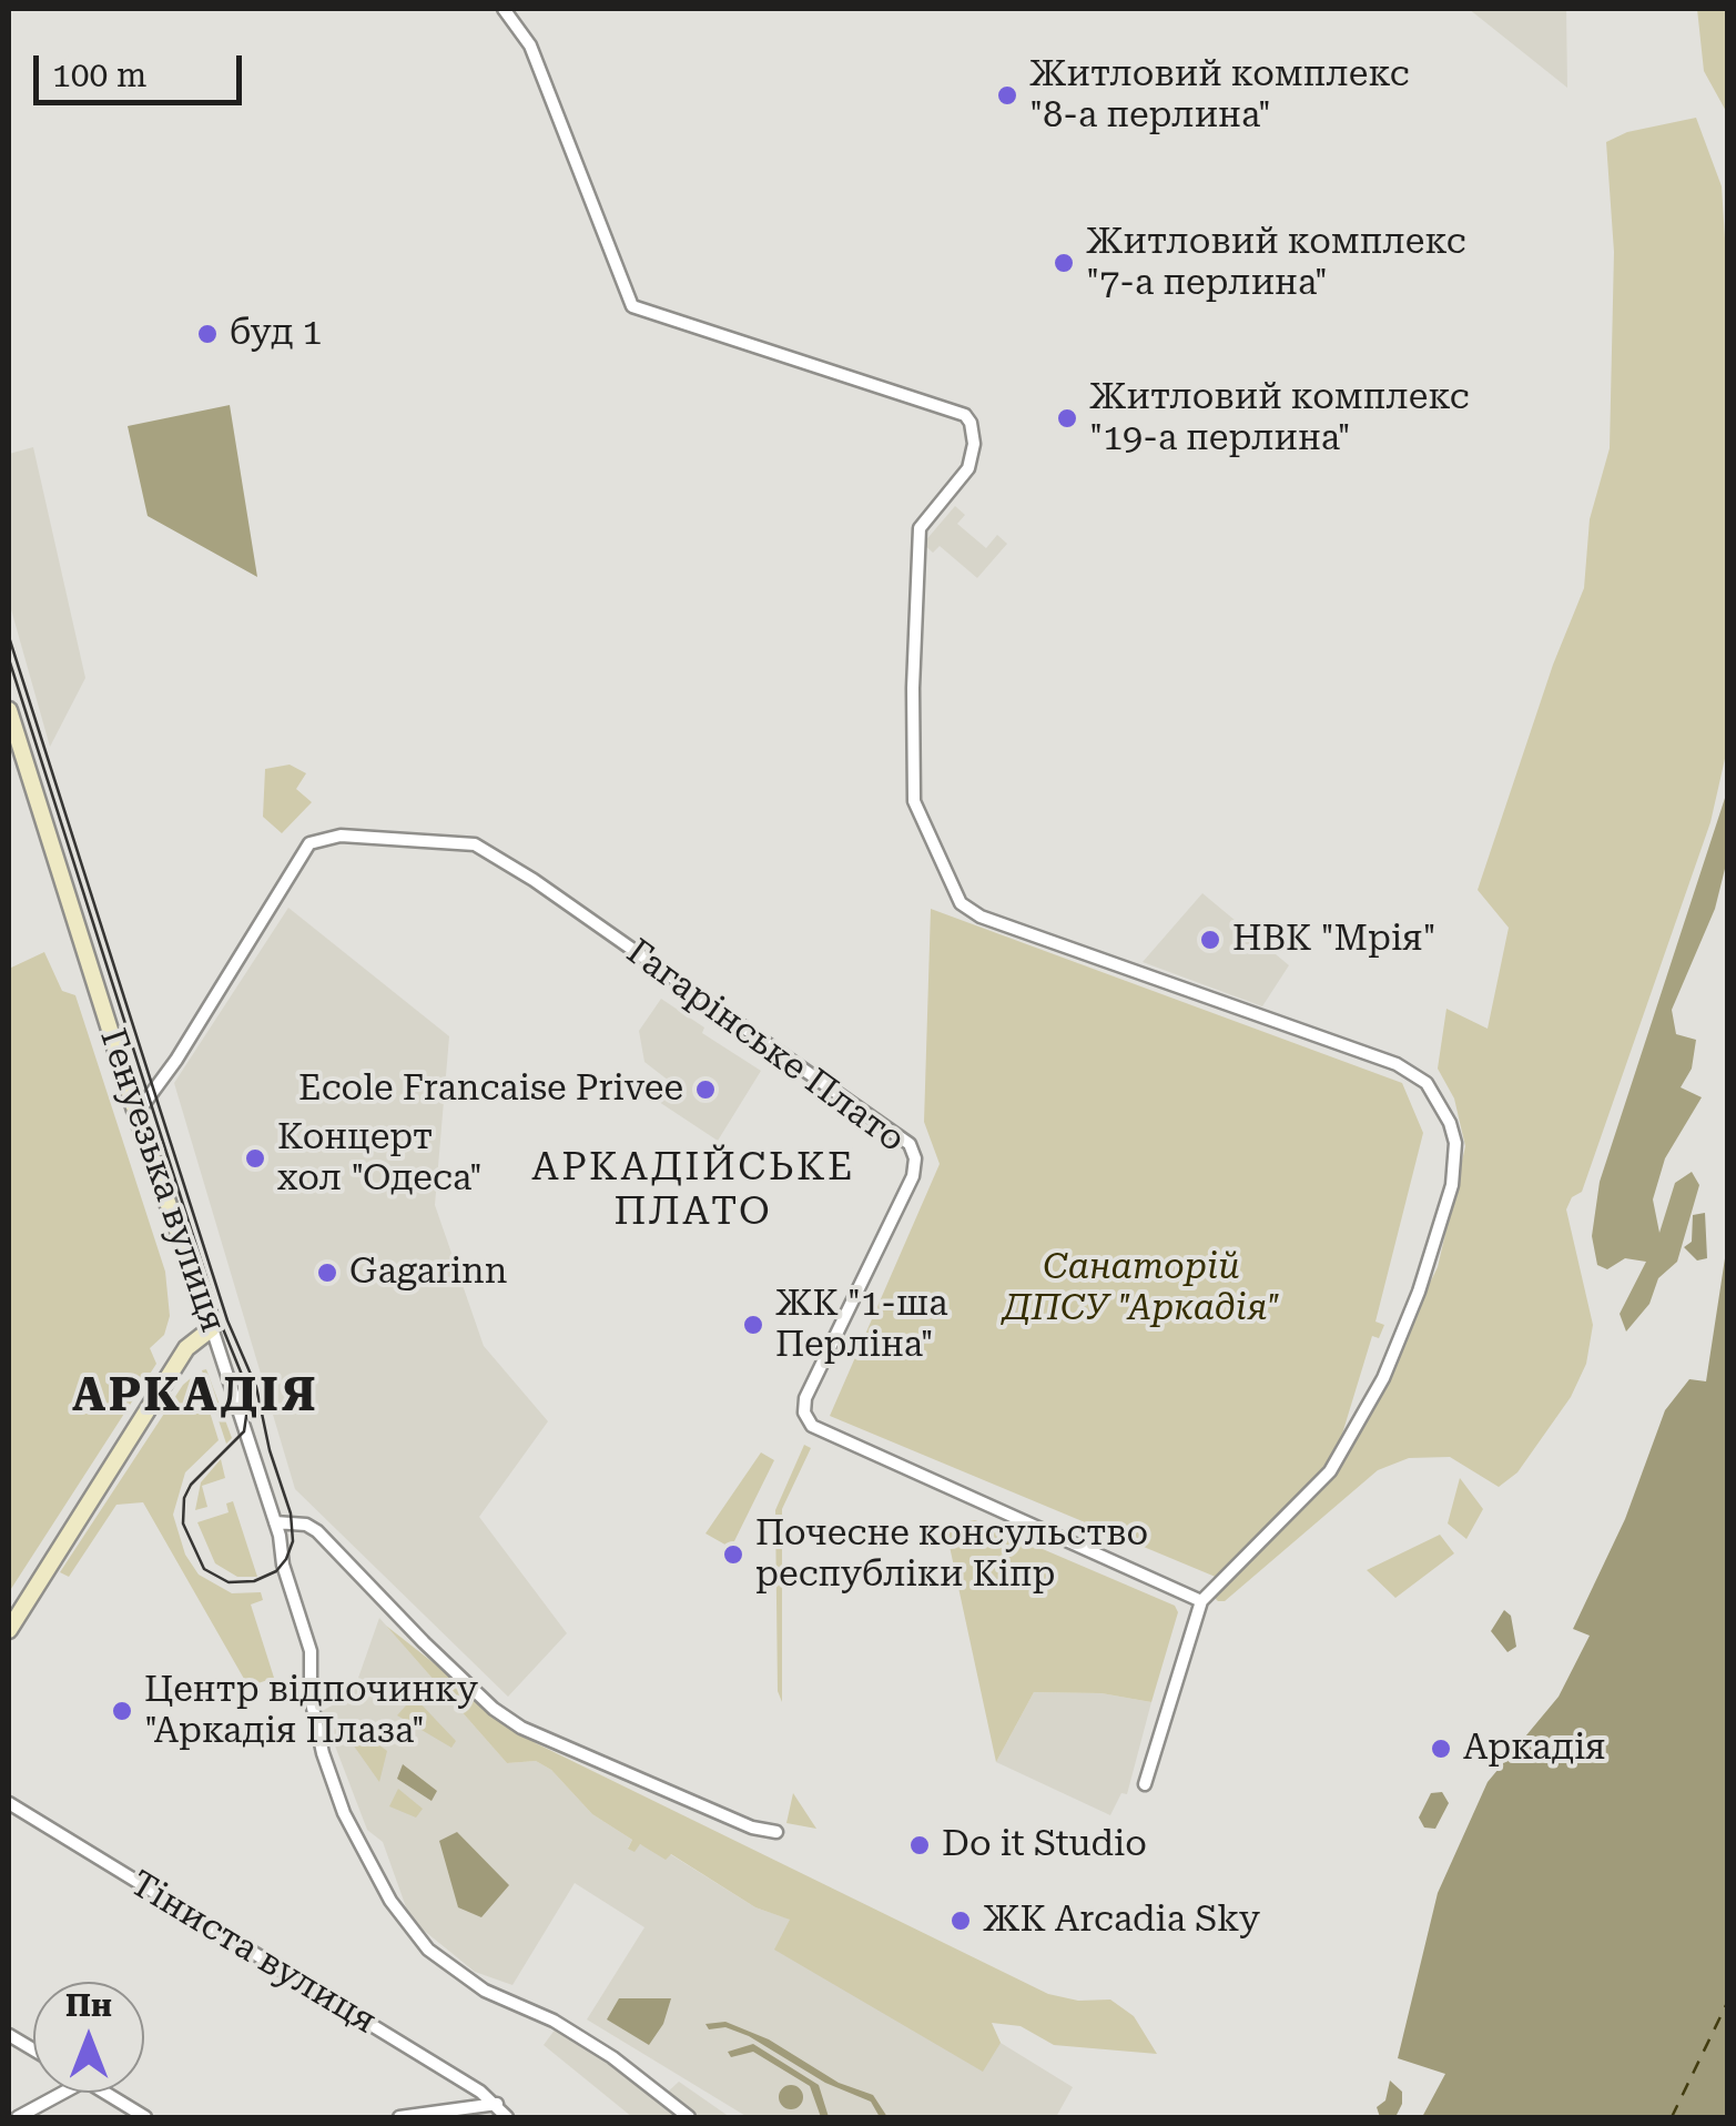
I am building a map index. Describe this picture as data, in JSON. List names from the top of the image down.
{
  "streets": {
    "main road": ["Генуезька вулиця"],
    "street": ["Гагарінське Плато", "Тіниста вулиця"]
  },
  "crossings": [
    ["Гагарінське Плато", "Генуезька вулиця"]
  ],
  "districts": ["АРКАДІЙСЬКЕ ПЛАТО", "АРКАДІЯ"],
  "parks": ["Санаторій ДПСУ \"Аркадія\""],
  "places": [
    "Житловий комплекс \"8-а перлина\"",
    "Житловий комплекс \"7-а перлина\"",
    "буд 1",
    "Житловий комплекс \"19-а перлина\"",
    "НВК \"Мрія\"",
    "Ecole Francaise Privee",
    "Концерт хол \"Одеса\"",
    "Gagarinn",
    "ЖК \"1-ша Перліна\"",
    "Почесне консульство республіки Кіпр",
    "Центр відпочинку \"Аркадія Плаза\"",
    "Аркадія",
    "Do it Studio",
    "ЖК Arcadia Sky"
  ],
  "scale_bar": "100 m",
  "north": "top"
}
